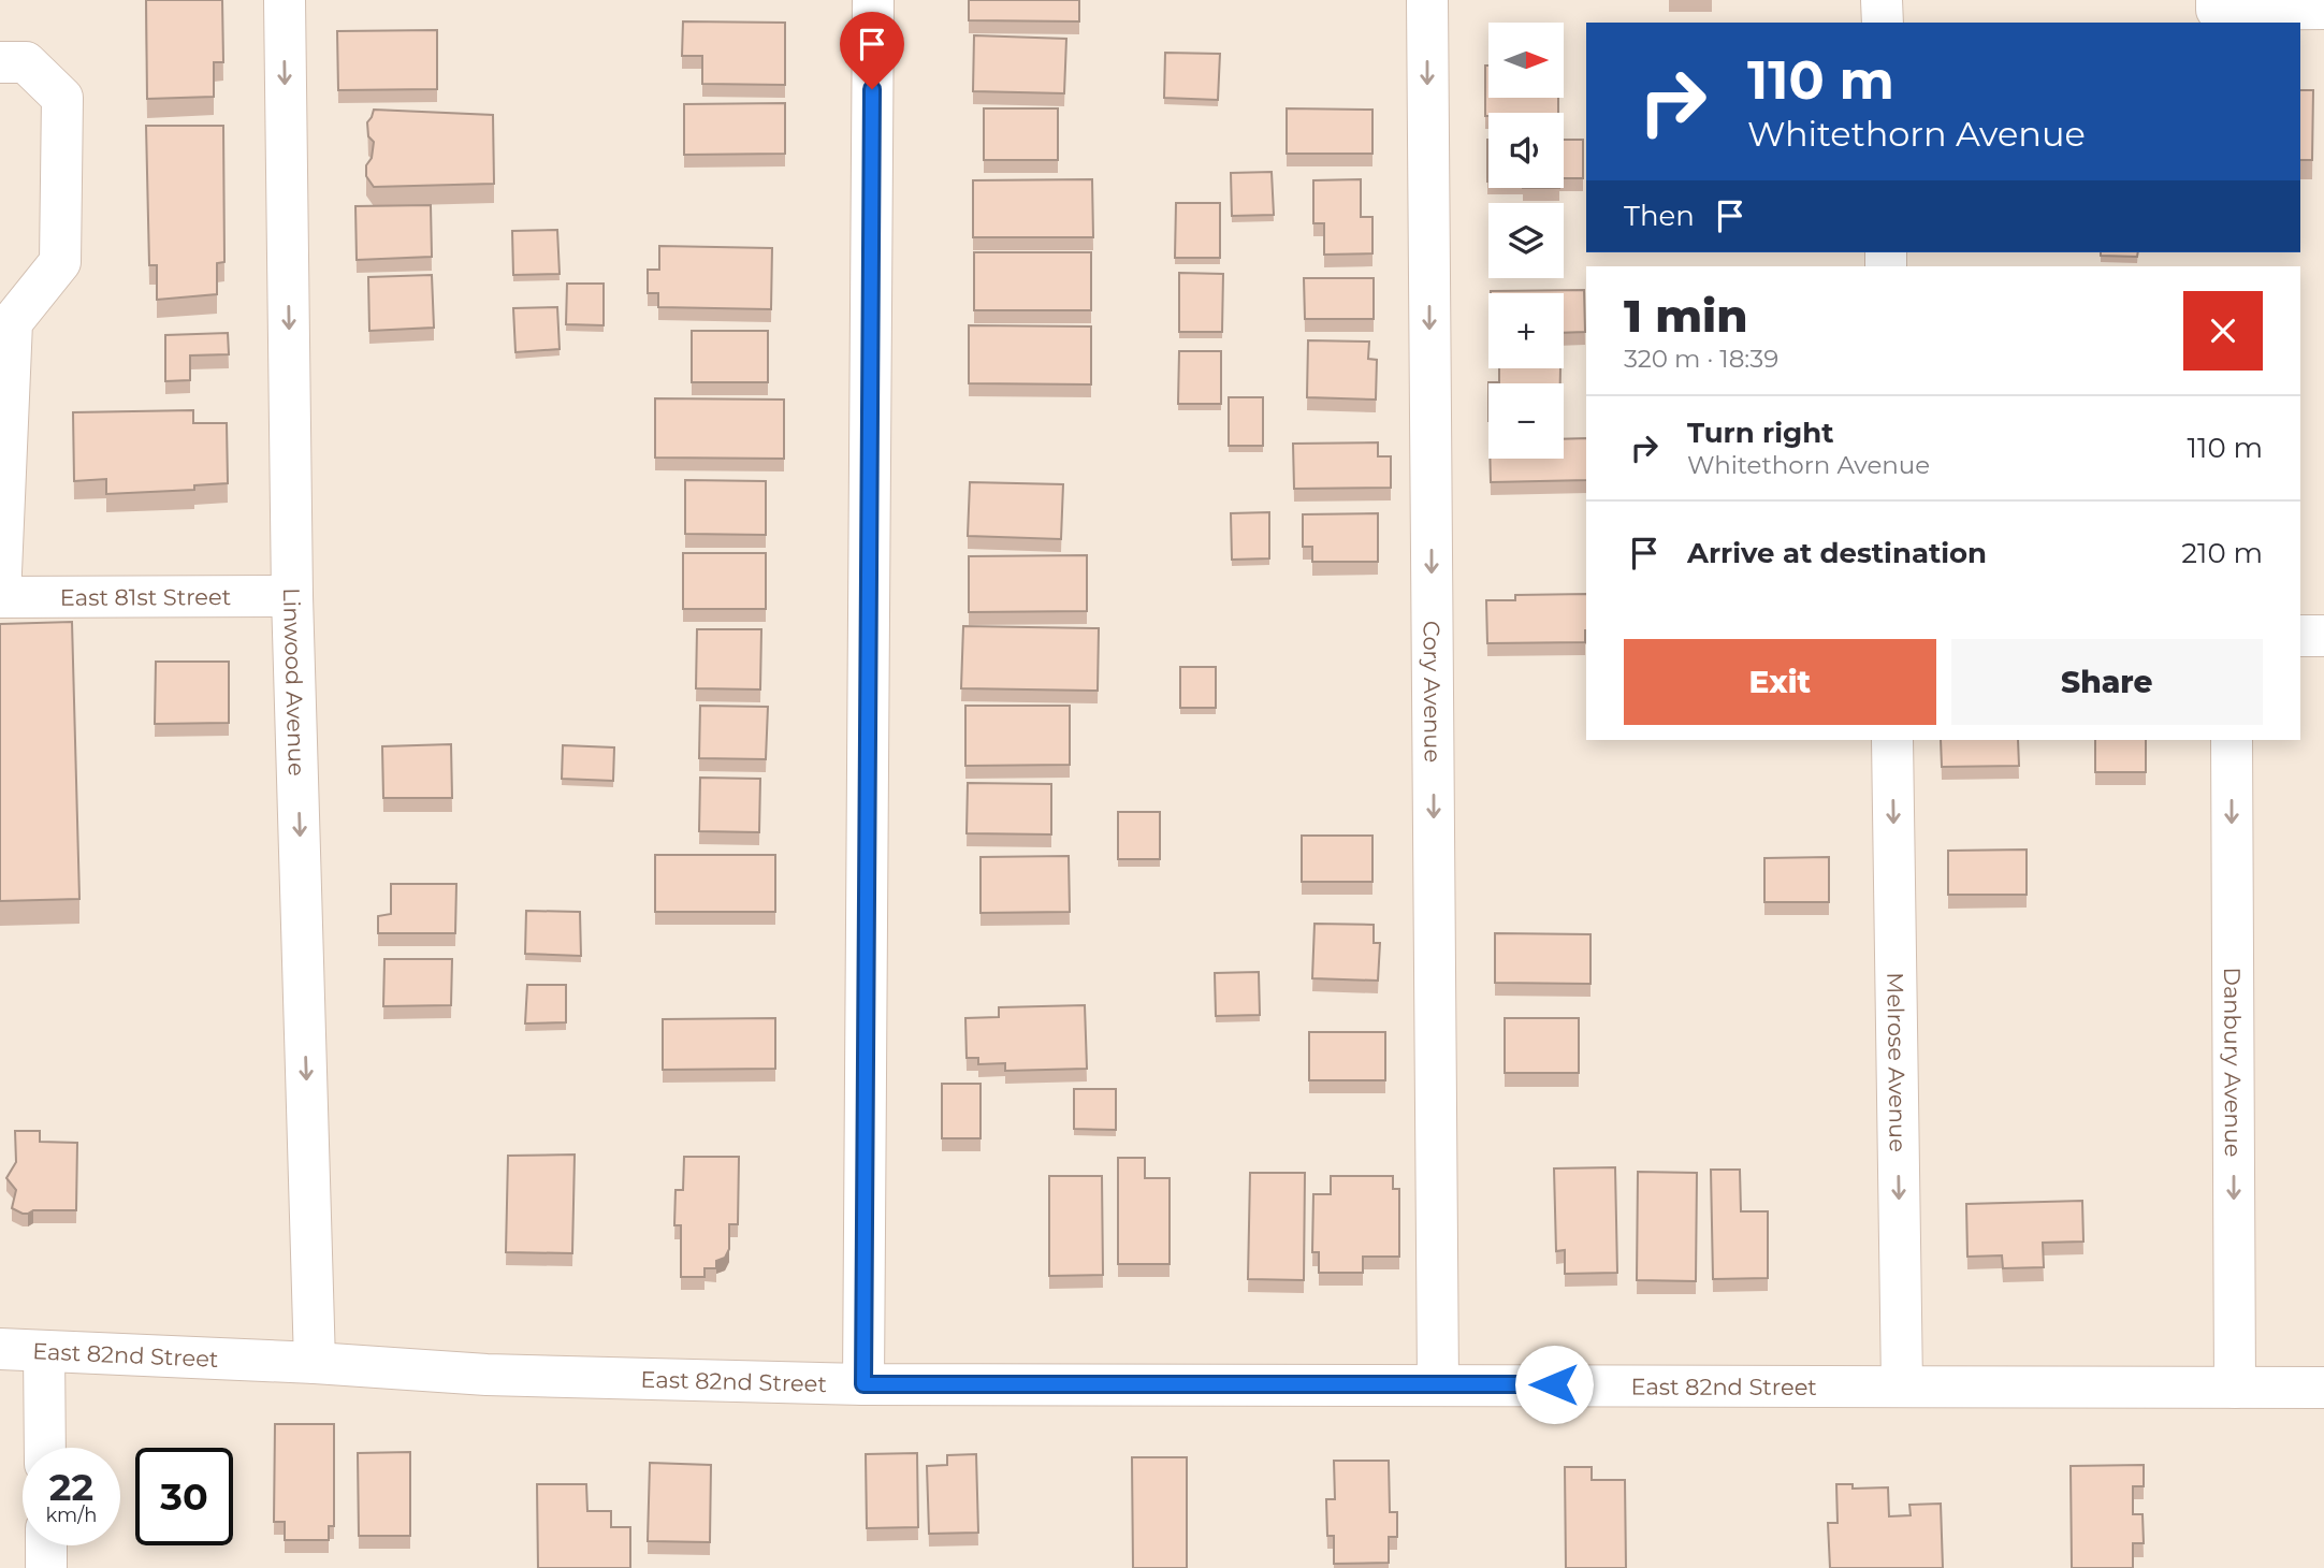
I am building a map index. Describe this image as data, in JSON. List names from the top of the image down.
{
  "streets": {
    "street": [
      "East 81st Street",
      "Linwood Avenue",
      "Cory Avenue",
      "Melrose Avenue",
      "Danbury Avenue",
      "East 82nd Street"
    ]
  },
  "crossings": [
    ["East 81st Street", "Linwood Avenue"],
    ["Linwood Avenue", "East 82nd Street"],
    ["Cory Avenue", "East 82nd Street"],
    ["Melrose Avenue", "East 82nd Street"],
    ["Danbury Avenue", "East 82nd Street"]
  ],
  "one_way": ["Cory Avenue", "Melrose Avenue", "Danbury Avenue"],
  "north": "right",
  "page": {
    "map_buttons": ["+", "−"],
    "turn": ["110 m", "Whitethorn Avenue"],
    "then": "Then",
    "heading": ["1 min", "320 m · 18:39"],
    "list": [
      {
        "name": "Turn right",
        "note": "Whitethorn Avenue",
        "value": "110 m"
      },
      {
        "name": "Arrive at destination",
        "value": "210 m"
      }
    ],
    "buttons": ["Exit", "Share"],
    "speed": "22 km/h",
    "limit": "30"
  }
}
